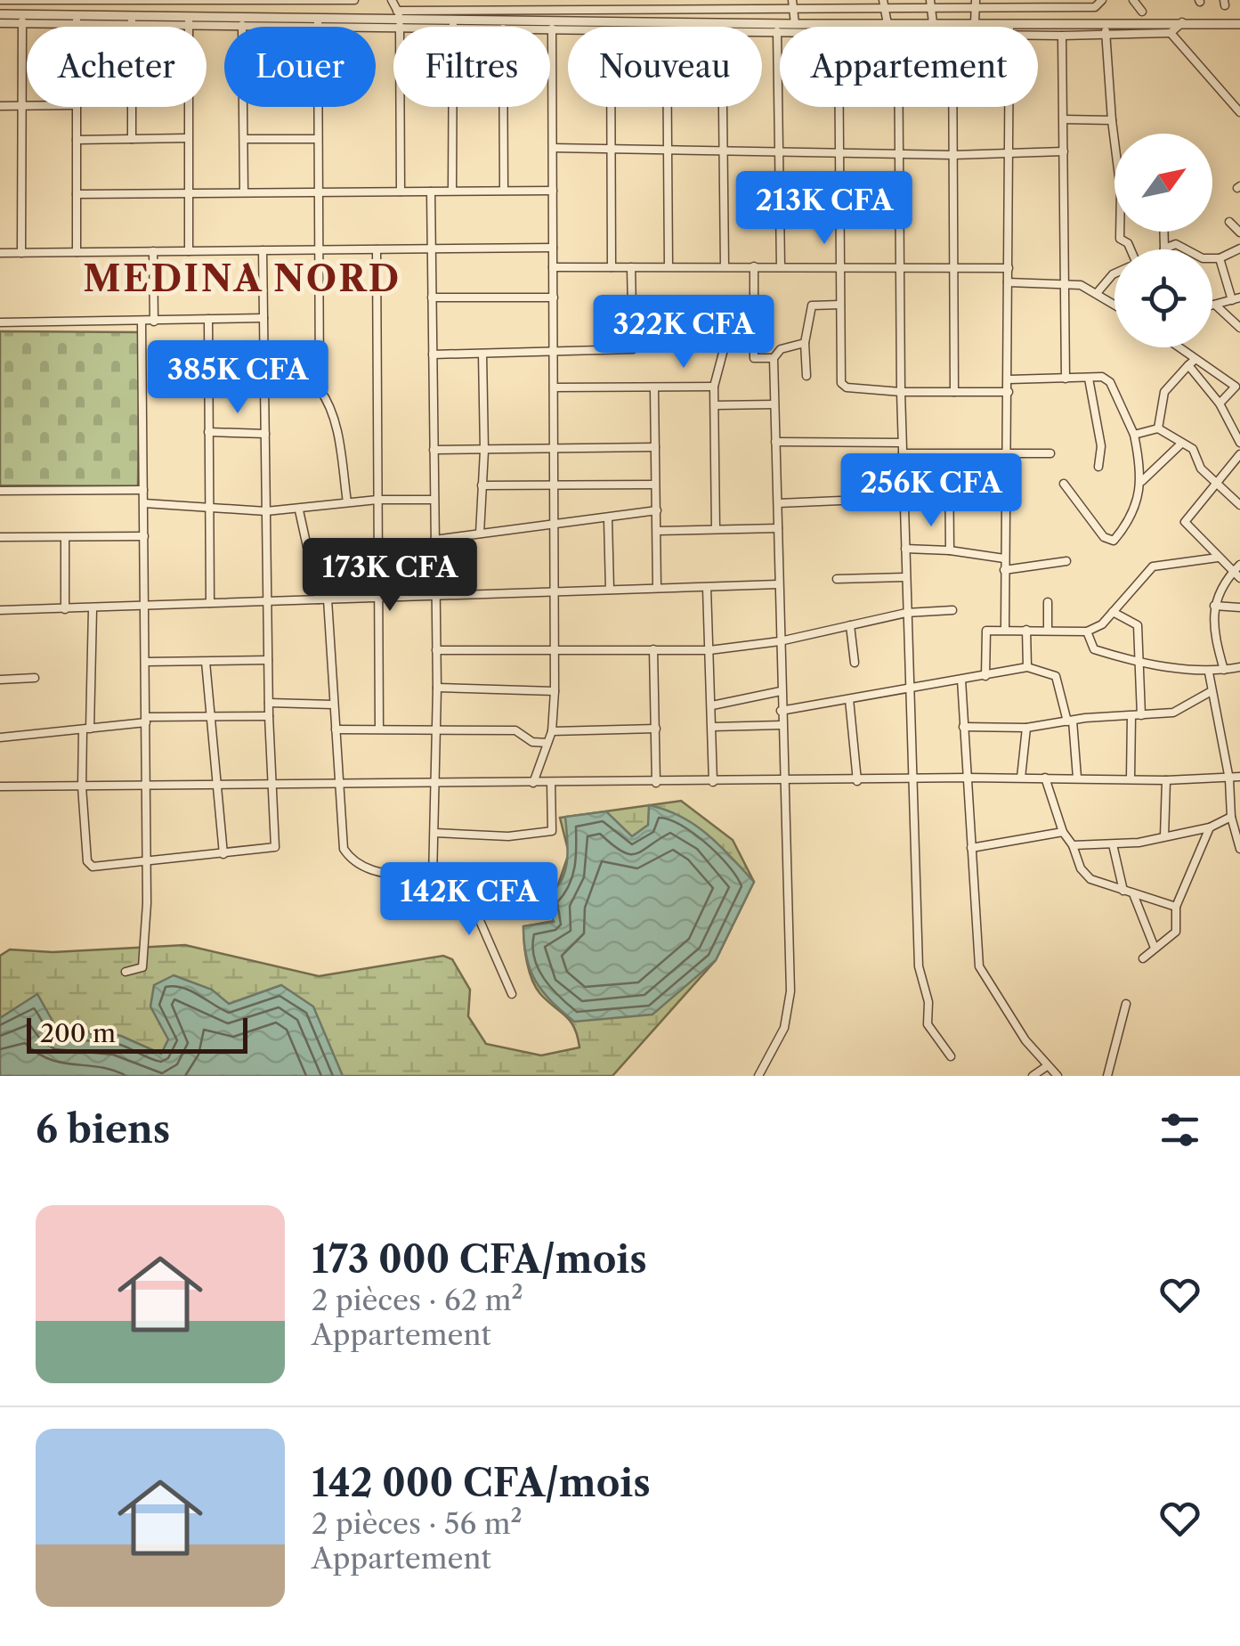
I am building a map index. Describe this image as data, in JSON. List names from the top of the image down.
{
  "districts": ["MEDINA NORD"],
  "scale_bar": "200 m",
  "north": "top right",
  "page": {
    "chip": [
      "Acheter",
      "Louer",
      "Filtres",
      "Nouveau",
      "Appartement"
    ],
    "price": [
      "213K CFA",
      "322K CFA",
      "385K CFA",
      "256K CFA",
      "173K CFA",
      "142K CFA"
    ],
    "scale": "200 m",
    "heading": "6 biens",
    "list": [
      {
        "name": "173 000 CFA/mois",
        "note": "2 pièces · 62 m² · Appartement"
      },
      {
        "name": "142 000 CFA/mois",
        "note": "2 pièces · 56 m² · Appartement"
      }
    ]
  }
}
